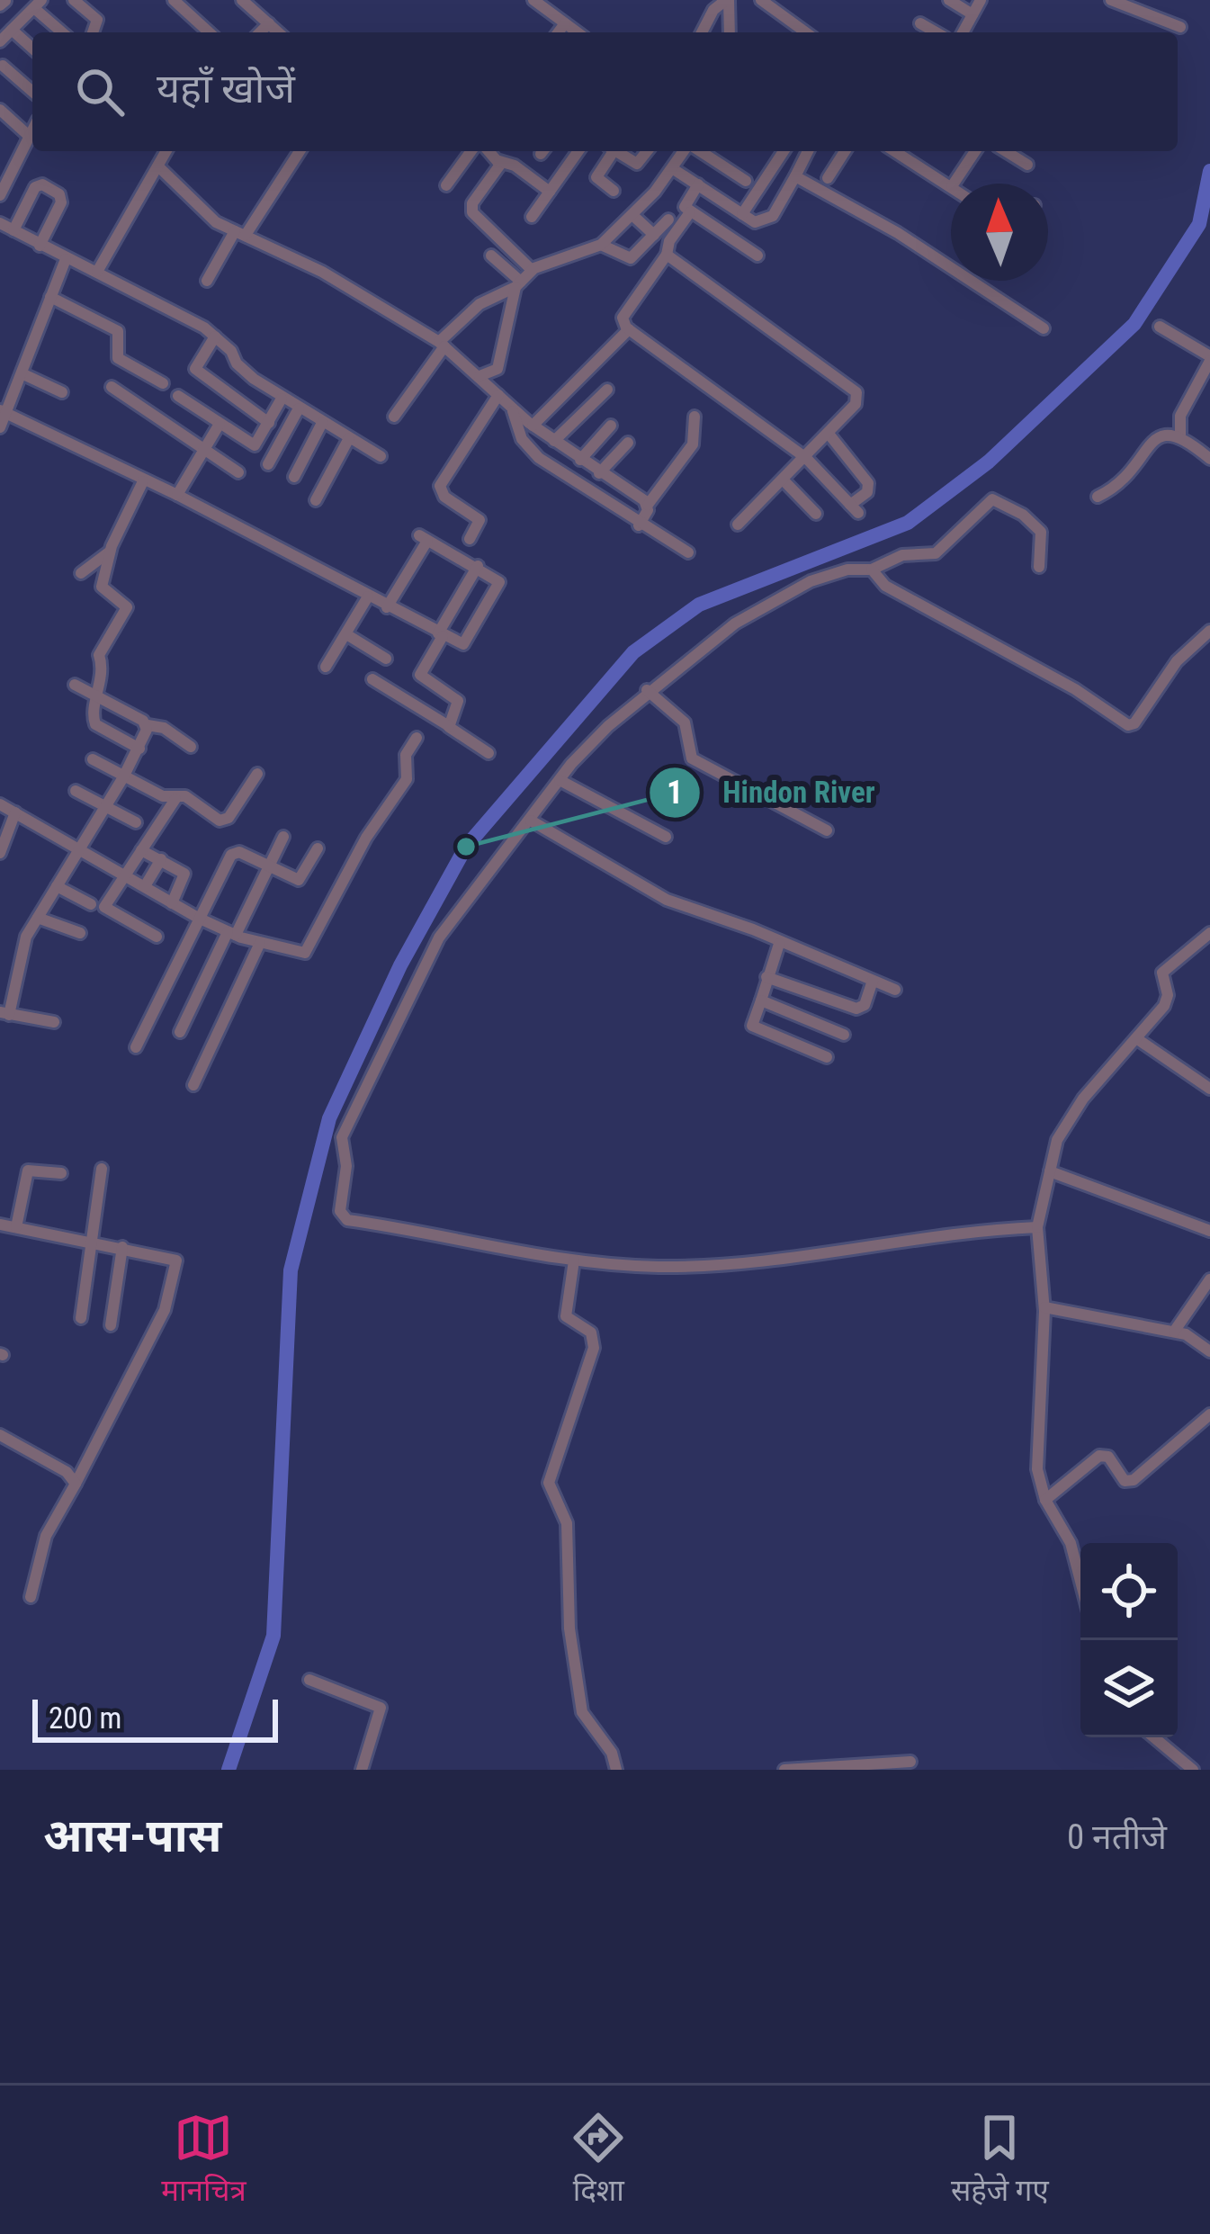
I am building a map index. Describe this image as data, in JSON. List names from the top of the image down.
{
  "places": ["Hindon River"],
  "scale_bar": "200 m",
  "north": "top",
  "page": {
    "search": "यहाँ खोजें",
    "scale": "200 m",
    "heading": ["आस-पास", "0 नतीजे"],
    "nav": ["मानचित्र", "दिशा", "सहेजे गए"]
  }
}
